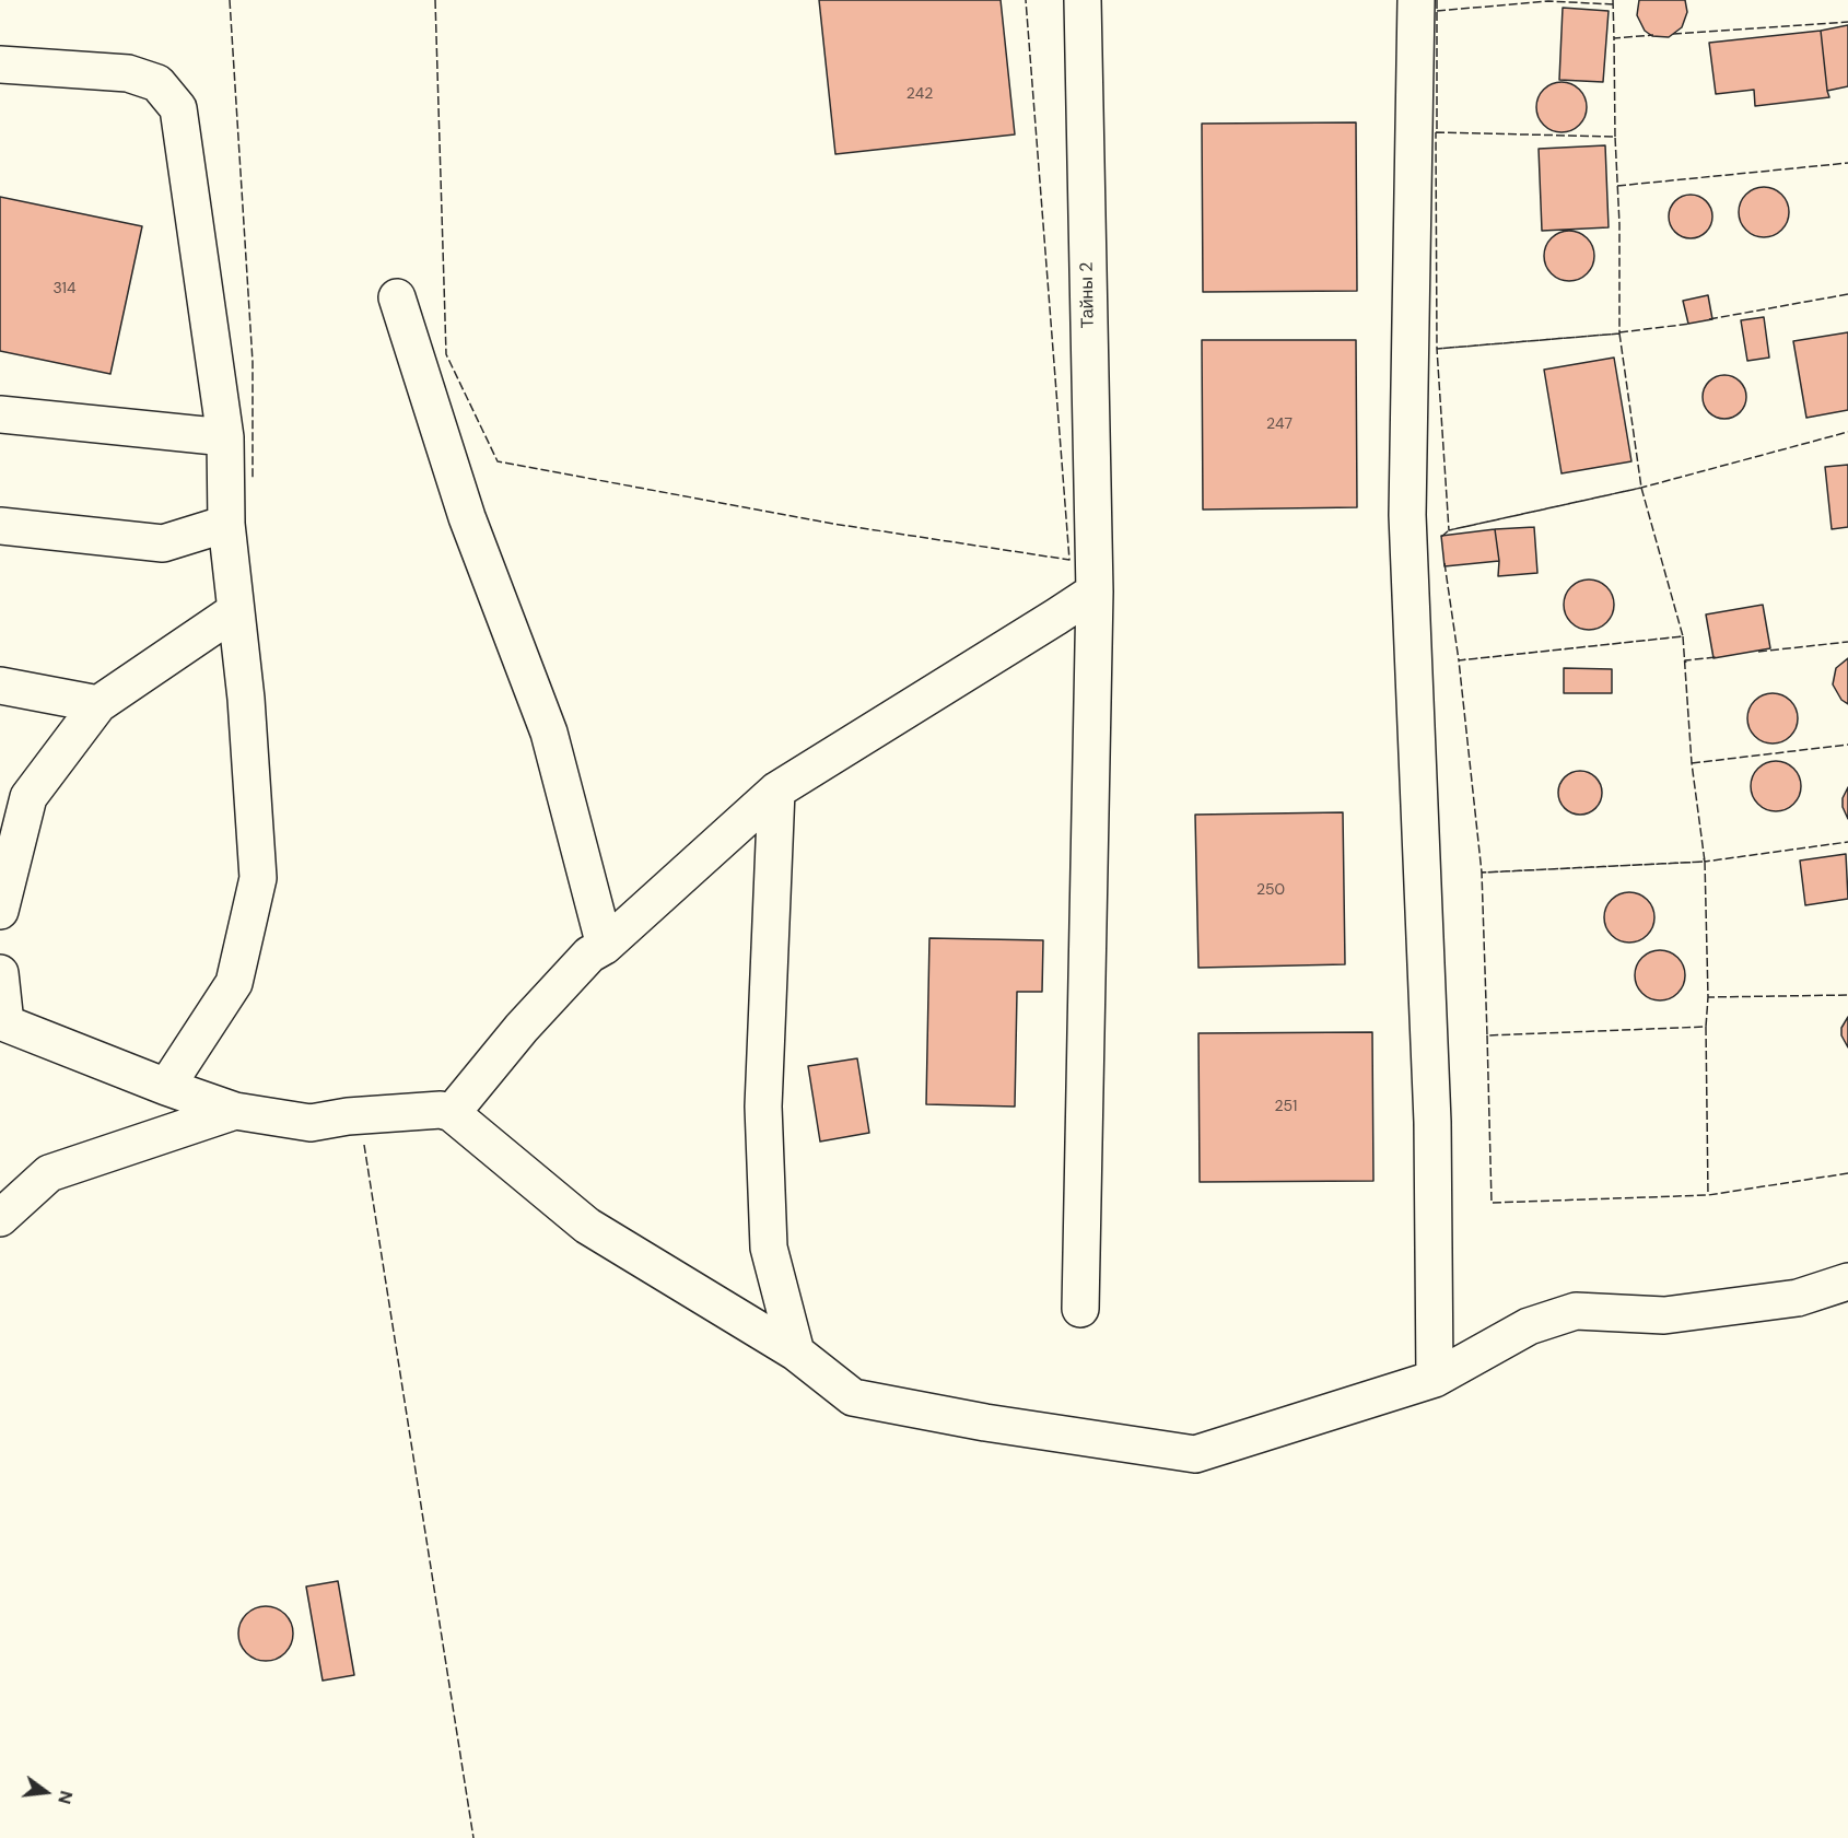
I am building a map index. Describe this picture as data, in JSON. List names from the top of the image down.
{
  "streets": {
    "street": ["Тайны 2"]
  },
  "house_numbers": [
    "242",
    "314",
    "247",
    "250",
    "251"
  ],
  "north": "right"
}
